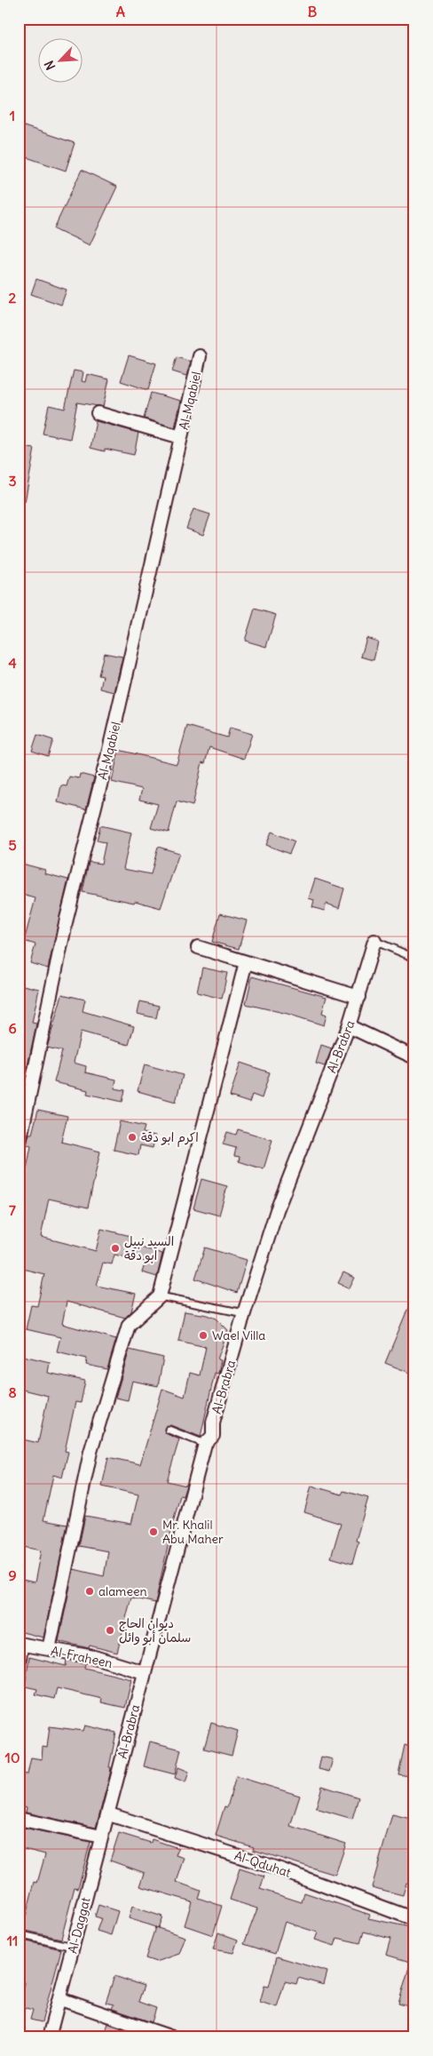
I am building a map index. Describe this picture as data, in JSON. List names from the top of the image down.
{
  "streets": {
    "street": [
      "Al-Mqabiel",
      "Al-Brabra",
      "Al-Fraheen",
      "Al-Qduhat",
      "Al-Daggat"
    ]
  },
  "crossings": [
    ["Al-Brabra", "Al-Fraheen"],
    ["Al-Brabra", "Al-Qduhat"],
    ["Al-Brabra", "Al-Daggat"],
    ["Al-Qduhat", "Al-Daggat"]
  ],
  "places": [
    "اكرم ابو دقة",
    "السيد نبيل ابو دقة",
    "Wael Villa",
    "Mr. Khalil Abu Maher",
    "alameen",
    "ديوان الحاج سلمان أبو وائل"
  ],
  "north": "bottom left",
  "grid": {
    "columns": ["A", "B"],
    "rows": [
      "1",
      "2",
      "3",
      "4",
      "5",
      "6",
      "7",
      "8",
      "9",
      "10",
      "11"
    ]
  }
}
